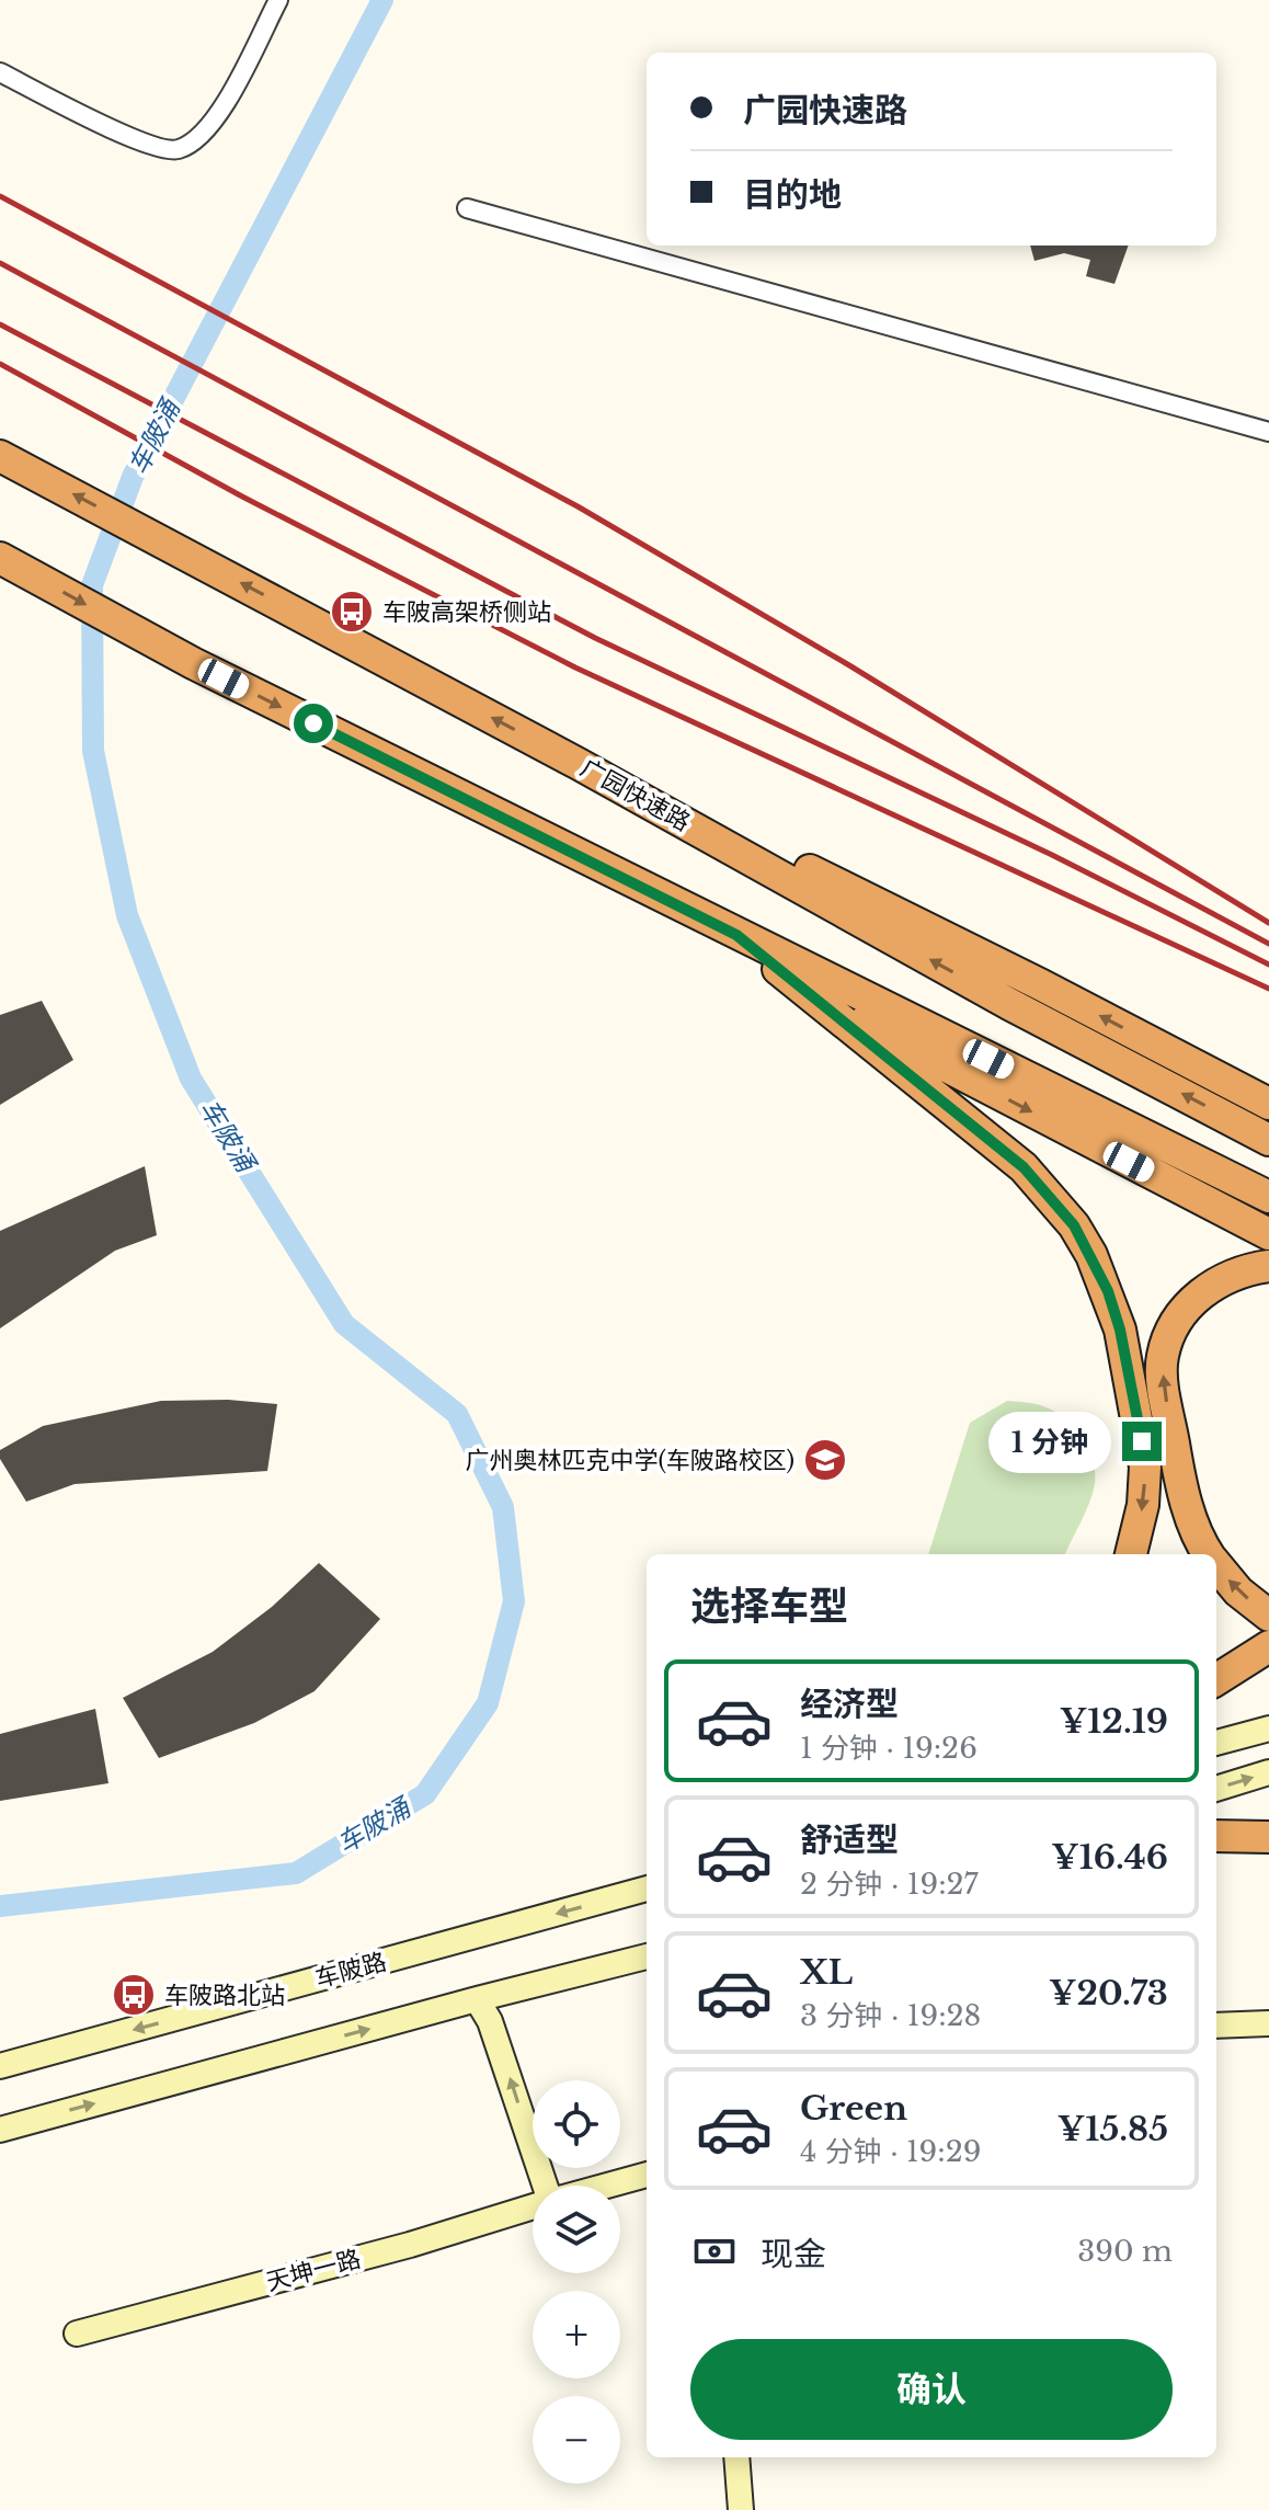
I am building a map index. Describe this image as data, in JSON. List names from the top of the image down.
{
  "streets": {
    "highway": ["广园快速路"],
    "main road": ["车陂路", "天坤一路"]
  },
  "water": ["车陂涌"],
  "places": {
    "bus stop": ["车陂高架桥侧站", "车陂路北站"],
    "school or university": ["广州奥林匹克中学(车陂路校区)"]
  },
  "page": {
    "banner": ["广园快速路", "目的地"],
    "bubble": "1 分钟",
    "heading": "选择车型",
    "list": [
      {
        "name": "经济型",
        "note": "1 分钟 · 19:26",
        "value": "¥12.19"
      },
      {
        "name": "舒适型",
        "note": "2 分钟 · 19:27",
        "value": "¥16.46"
      },
      {
        "name": "XL",
        "note": "3 分钟 · 19:28",
        "value": "¥20.73"
      },
      {
        "name": "Green",
        "note": "4 分钟 · 19:29",
        "value": "¥15.85"
      }
    ],
    "map_buttons": ["+", "−"],
    "pay": ["现金", "390 m"],
    "buttons": "确认"
  }
}
